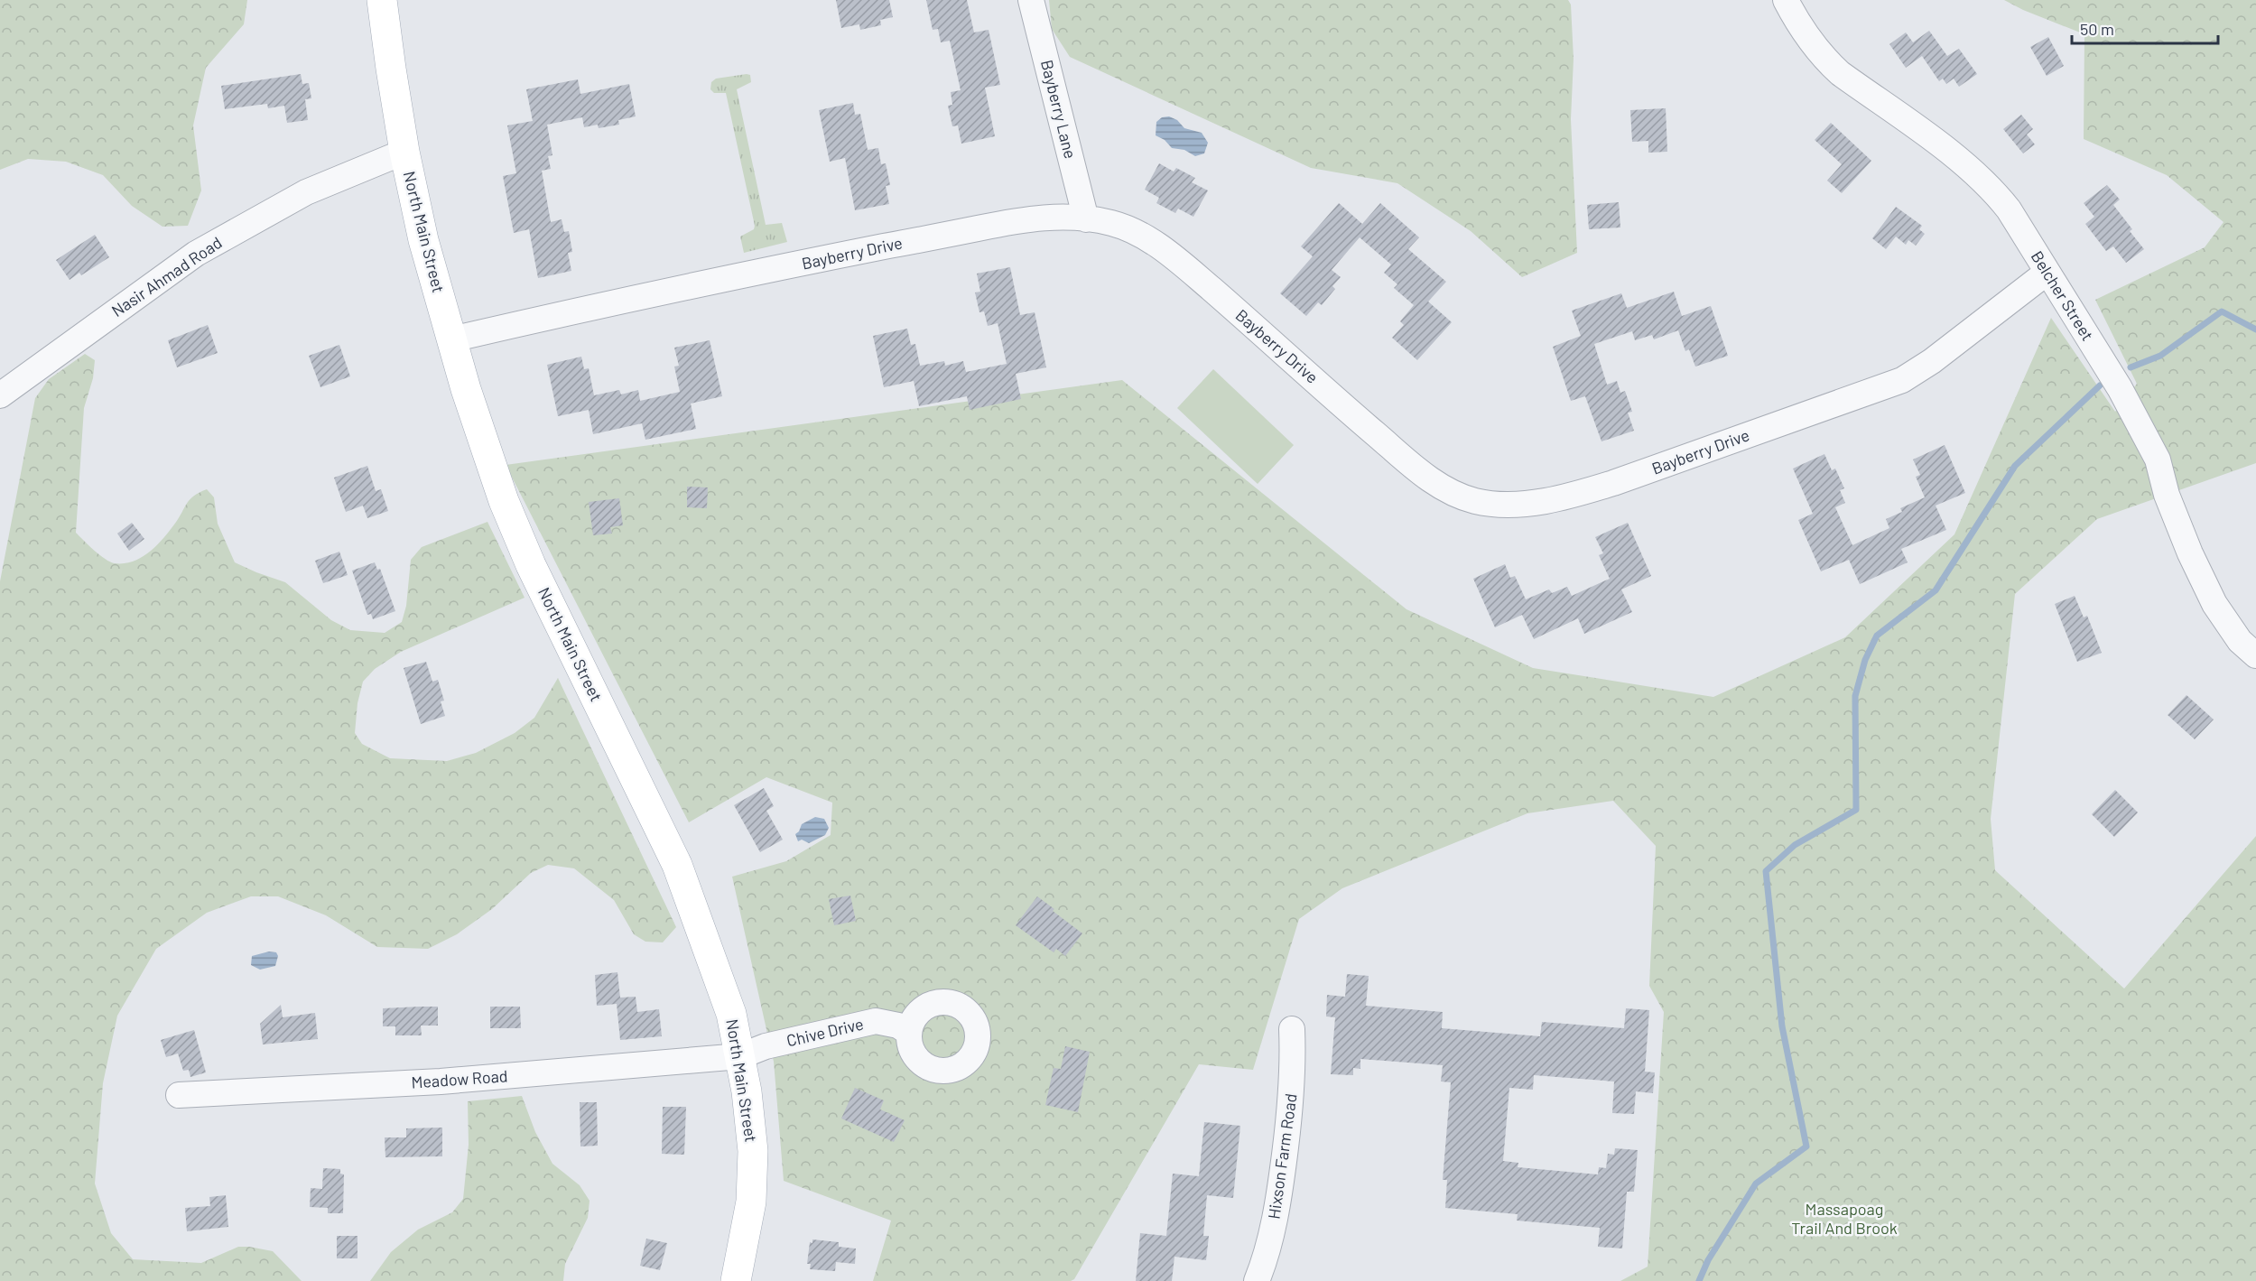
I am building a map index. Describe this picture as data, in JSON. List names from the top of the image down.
{
  "streets": {
    "main road": ["North Main Street"],
    "street": [
      "Bayberry Lane",
      "Bayberry Drive",
      "Nasir Ahmad Road",
      "Belcher Street",
      "Chive Drive",
      "Meadow Road",
      "Hixson Farm Road"
    ]
  },
  "crossings": [
    ["Bayberry Lane", "Bayberry Drive"],
    ["North Main Street", "Bayberry Drive"],
    ["North Main Street", "Nasir Ahmad Road"],
    ["North Main Street", "Chive Drive"],
    ["North Main Street", "Meadow Road"],
    ["Bayberry Drive", "Belcher Street"],
    ["Chive Drive", "Meadow Road"]
  ],
  "parks": ["Massapoag Trail And Brook"],
  "scale_bar": "50 m"
}
